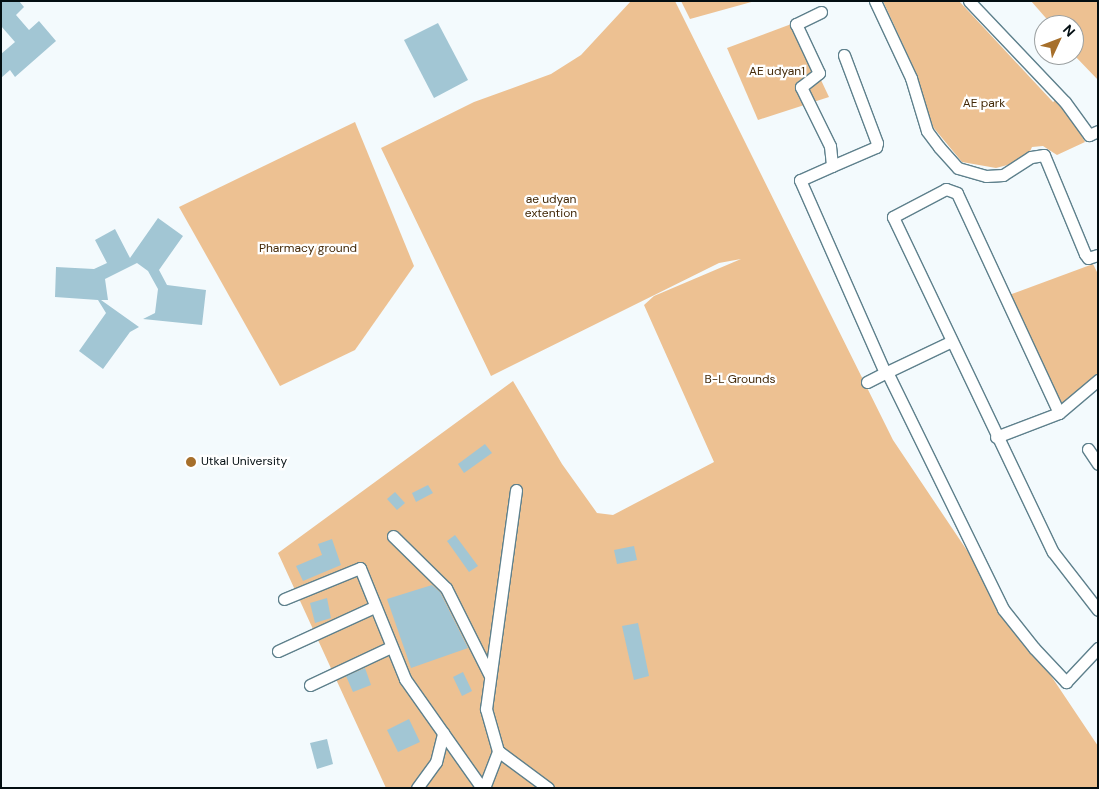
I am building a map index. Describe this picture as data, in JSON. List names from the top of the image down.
{
  "parks": [
    "AE udyan1",
    "AE park",
    "ae udyan extention",
    "Pharmacy ground",
    "B-L Grounds"
  ],
  "places": ["Utkal University"],
  "north": "top right"
}
